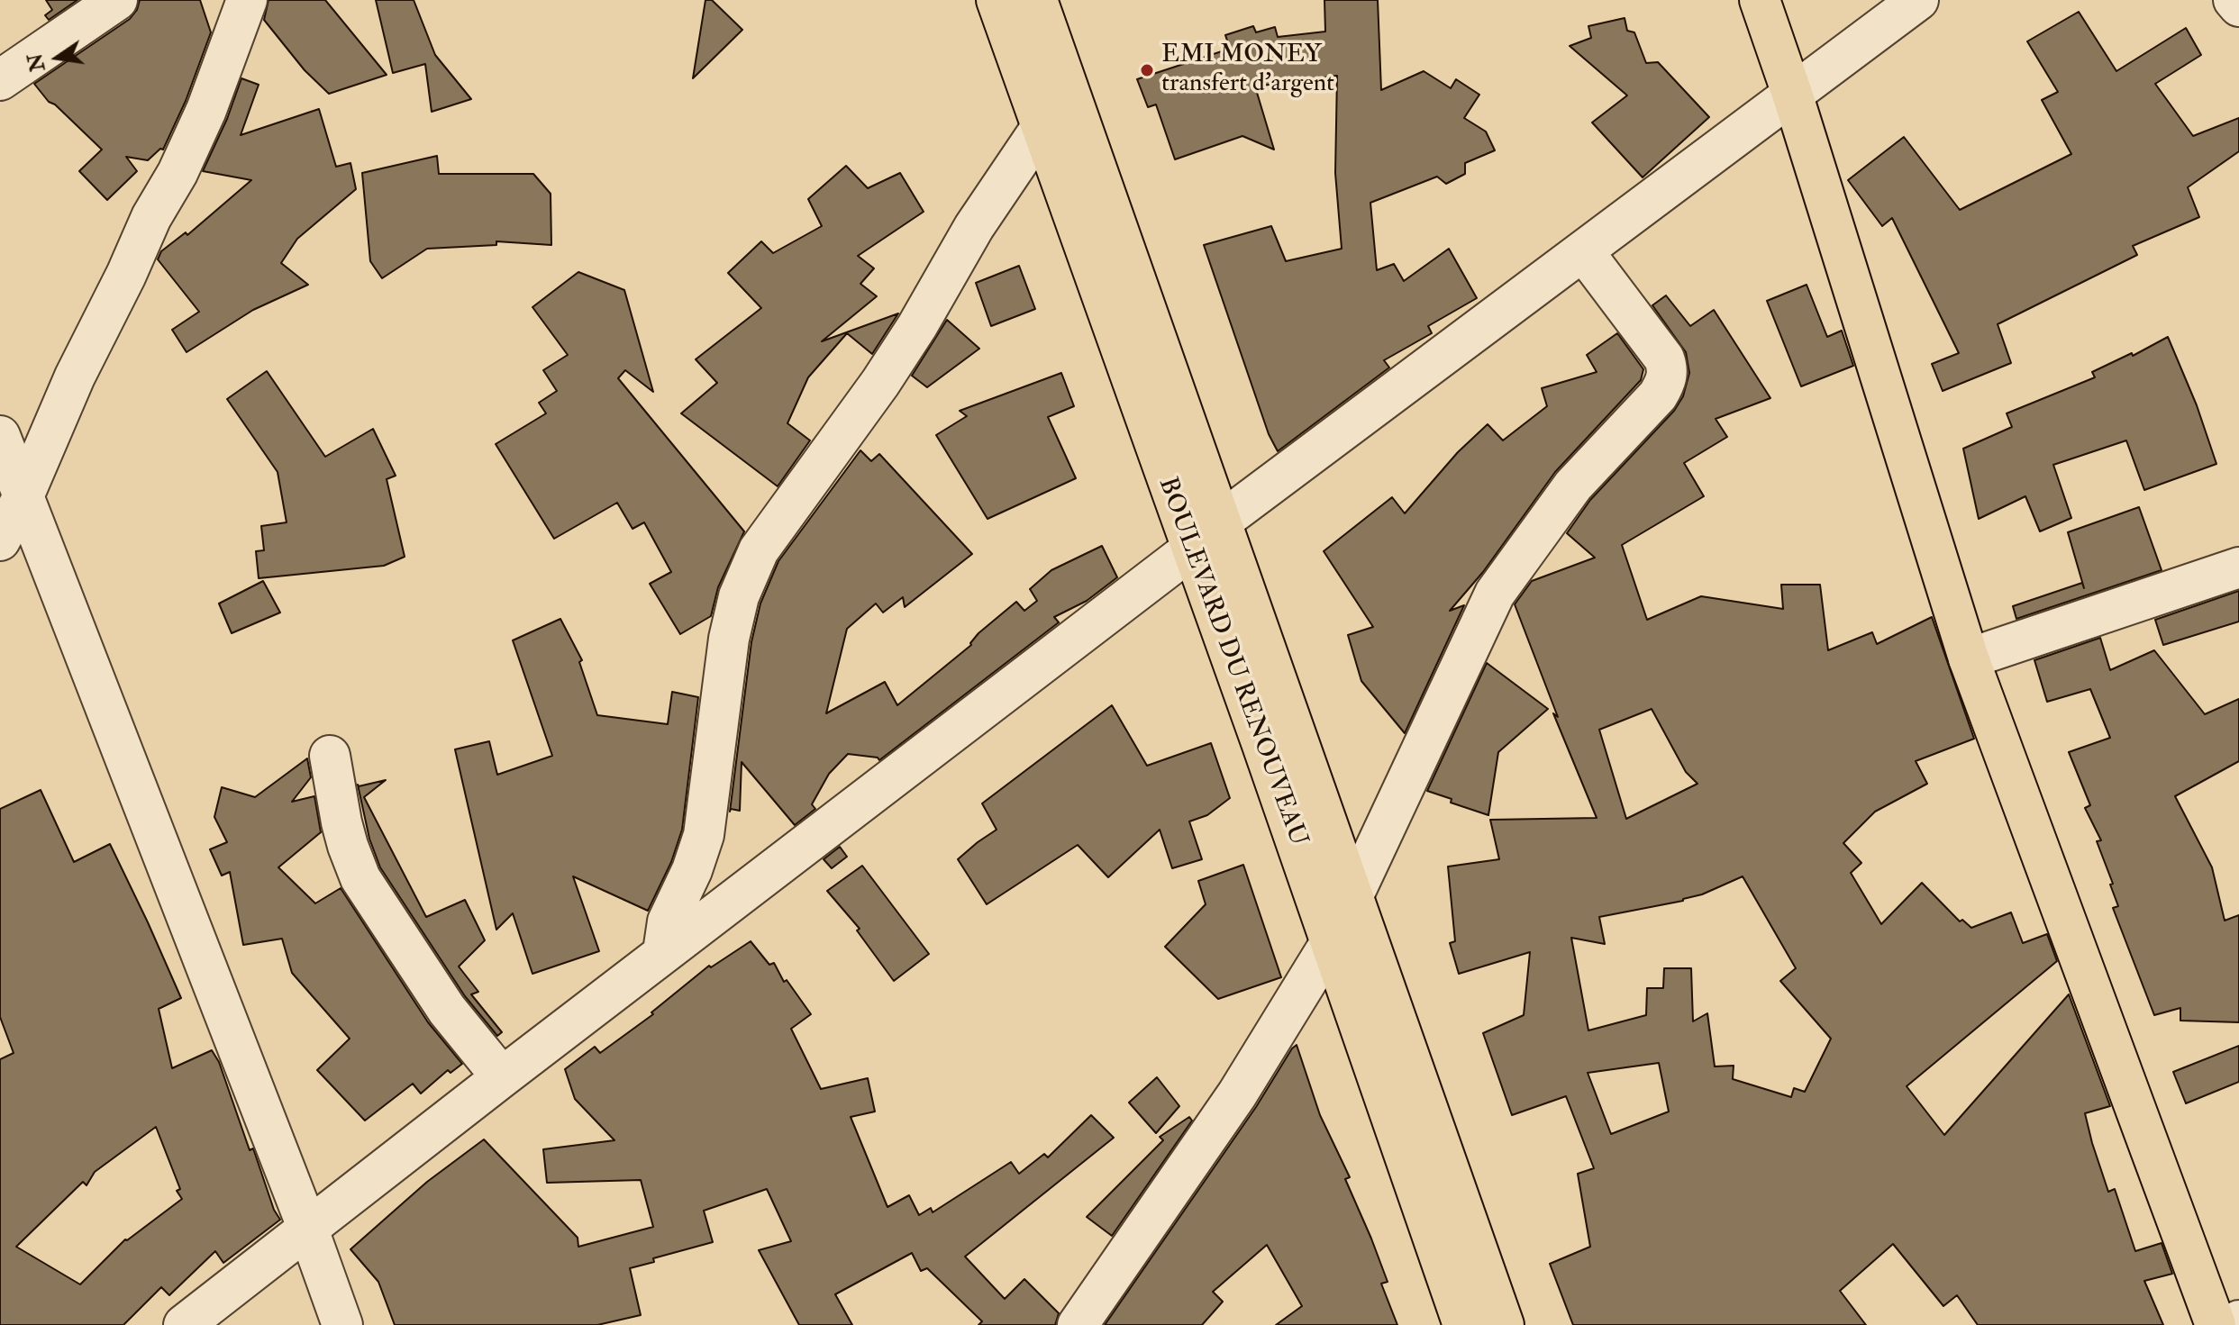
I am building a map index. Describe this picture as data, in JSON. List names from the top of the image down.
{
  "streets": {
    "main road": ["BOULEVARD DU RENOUVEAU"]
  },
  "places": ["EMI MONEY transfert d'argent"],
  "north": "left"
}
